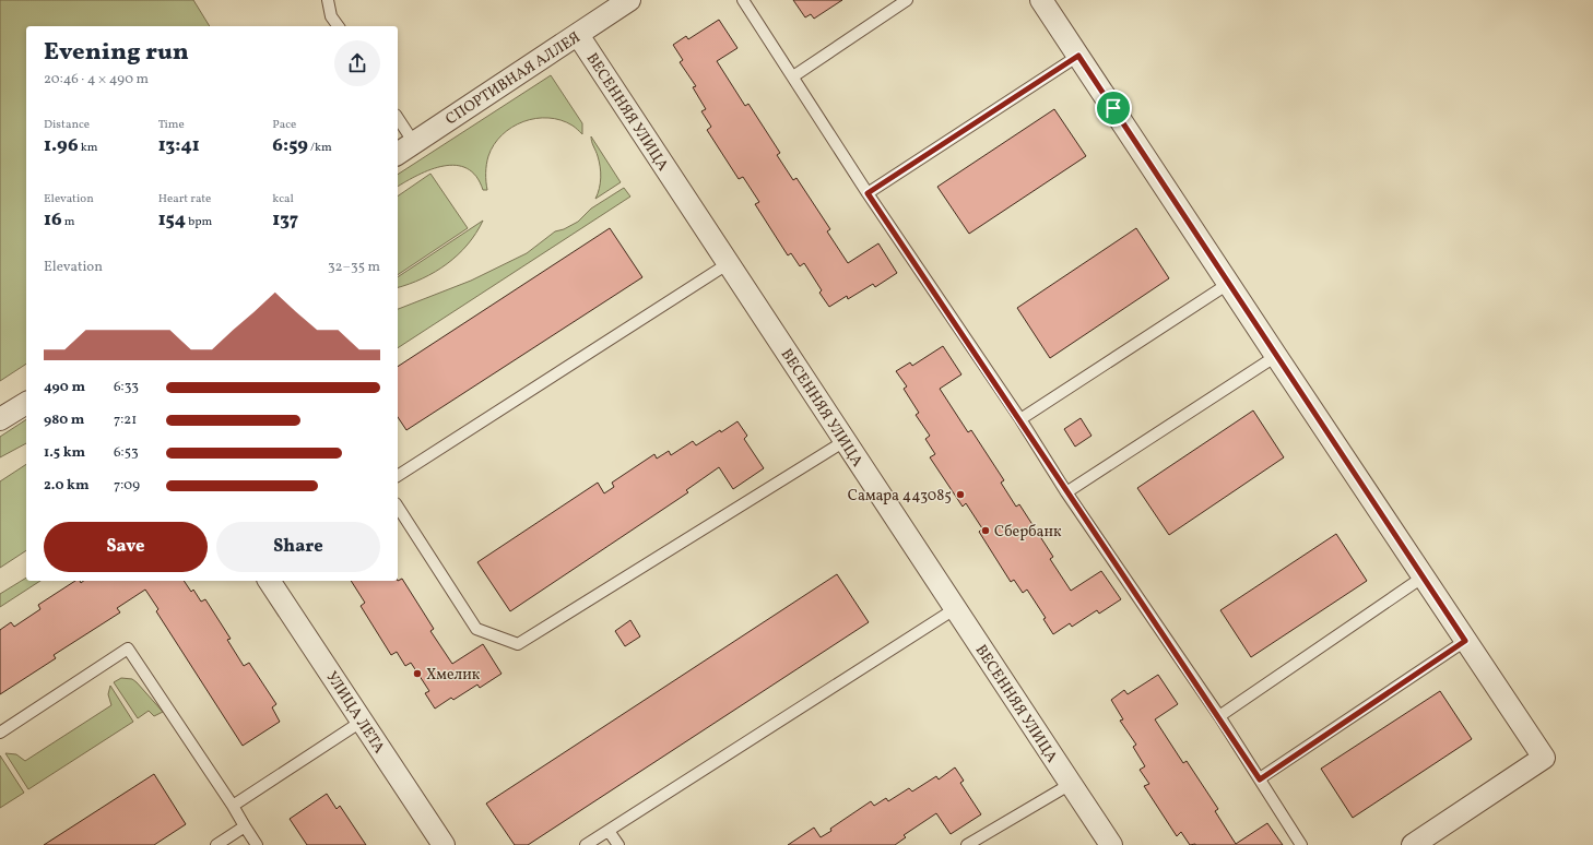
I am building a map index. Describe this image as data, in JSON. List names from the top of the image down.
{
  "streets": {
    "street": ["СПОРТИВНАЯ АЛЛЕЯ", "ВЕСЕННЯЯ УЛИЦА", "УЛИЦА ЛЕТА"]
  },
  "crossings": [
    ["СПОРТИВНАЯ АЛЛЕЯ", "ВЕСЕННЯЯ УЛИЦА"]
  ],
  "places": ["Самара 443085", "Сбербанк", "Хмелик"],
  "page": {
    "heading": ["Evening run", "20:46 · 4 × 490 m"],
    "stats": [
      ["Distance", "1.96 km"],
      ["Time", "13:41"],
      ["Pace", "6:59 /km"],
      ["Elevation", "16 m"],
      ["Heart rate", "154 bpm"],
      ["kcal", "137"]
    ],
    "chart": ["Elevation", "32–35 m"],
    "list": [
      {
        "name": "490 m",
        "note": "6:33"
      },
      {
        "name": "980 m",
        "note": "7:21"
      },
      {
        "name": "1.5 km",
        "note": "6:53"
      },
      {
        "name": "2.0 km",
        "note": "7:09"
      }
    ],
    "buttons": ["Save", "Share"]
  }
}
